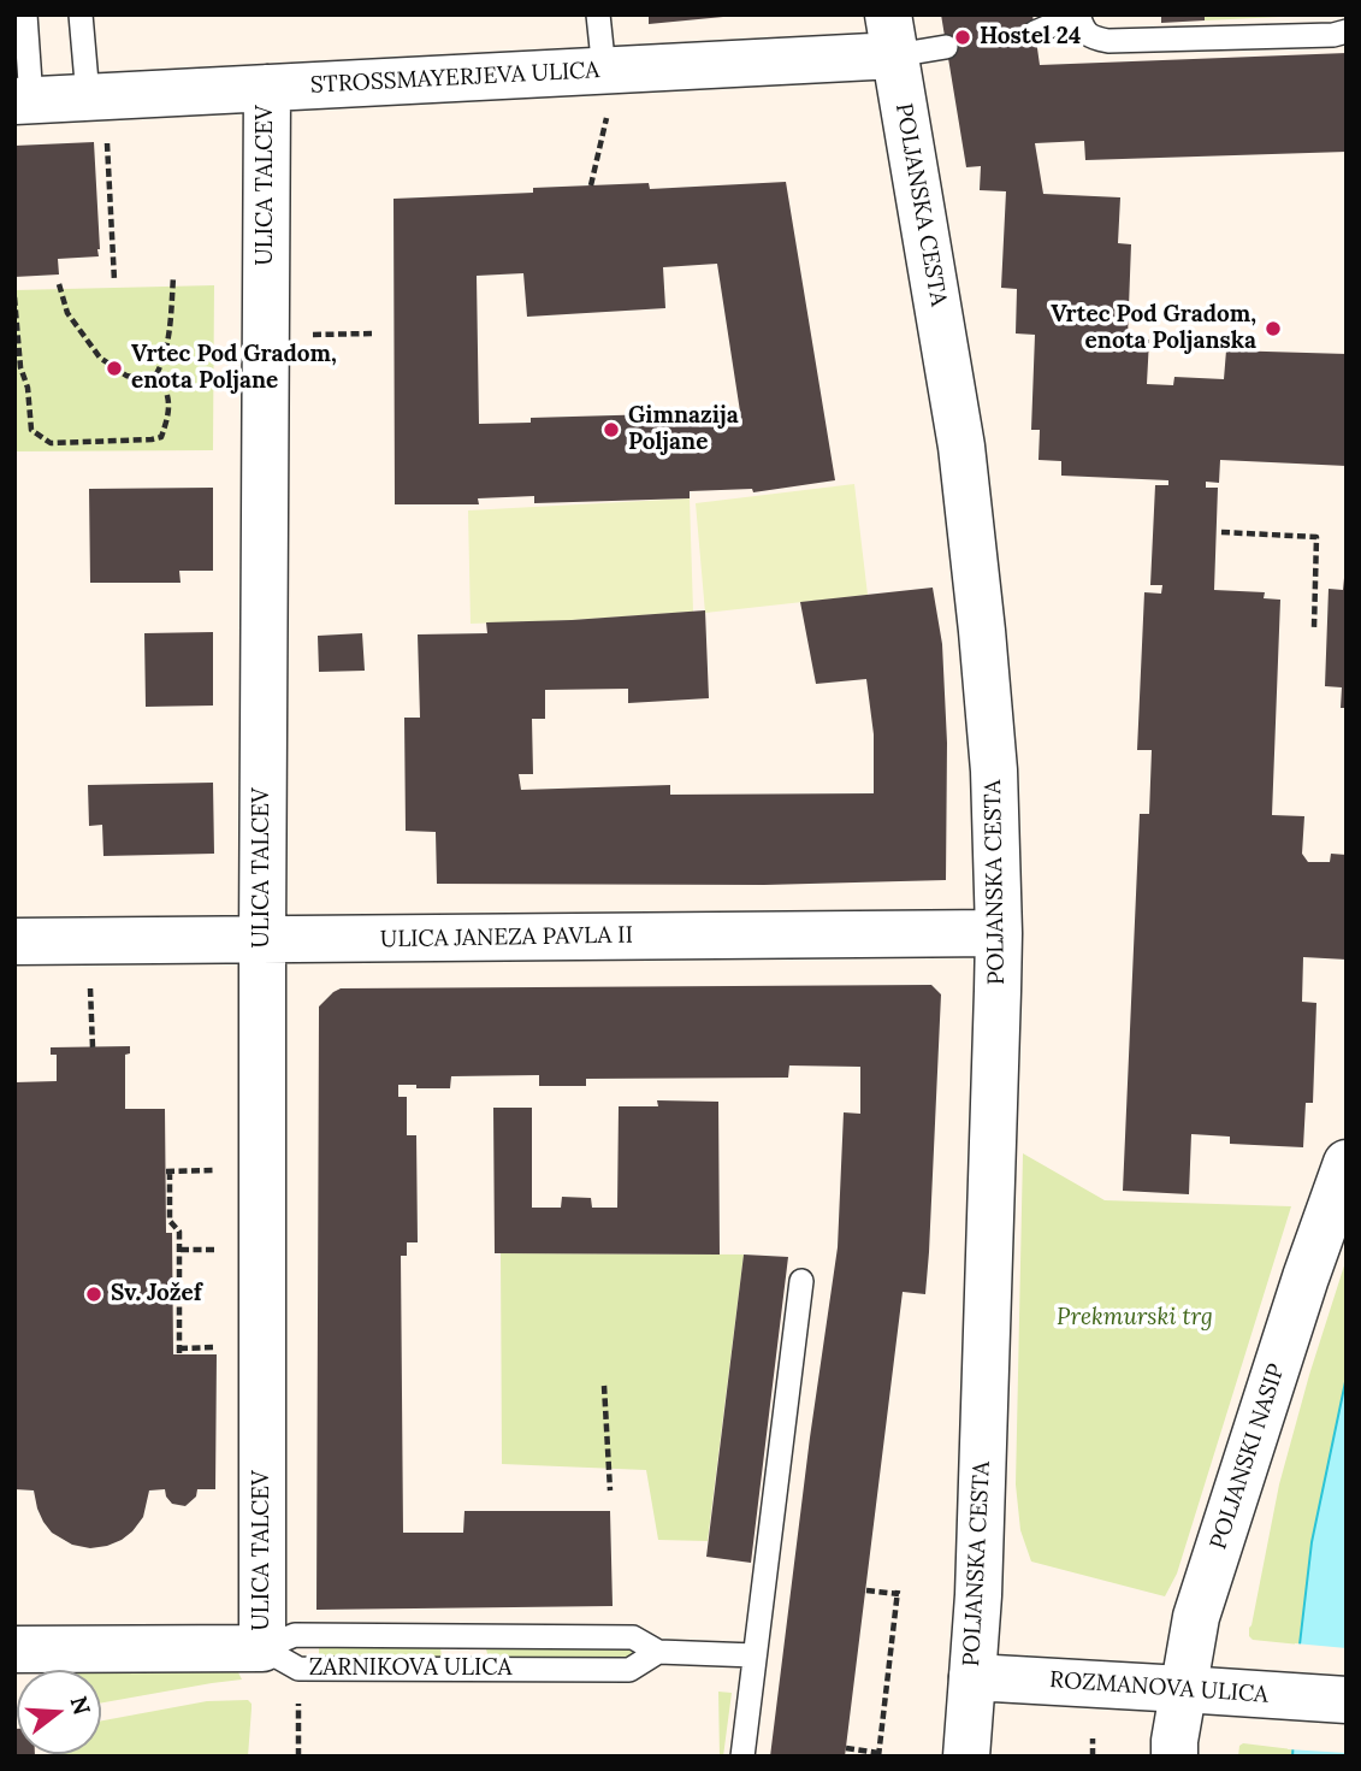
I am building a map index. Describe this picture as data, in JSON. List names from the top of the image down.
{
  "streets": {
    "street": [
      "STROSSMAYERJEVA ULICA",
      "ULICA TALCEV",
      "POLJANSKA CESTA",
      "ULICA JANEZA PAVLA II",
      "POLJANSKI NASIP",
      "ZARNIKOVA ULICA",
      "ROZMANOVA ULICA"
    ]
  },
  "crossings": [
    ["STROSSMAYERJEVA ULICA", "ULICA TALCEV"],
    ["STROSSMAYERJEVA ULICA", "POLJANSKA CESTA"],
    ["ULICA TALCEV", "ULICA JANEZA PAVLA II"],
    ["ULICA TALCEV", "ZARNIKOVA ULICA"],
    ["POLJANSKA CESTA", "ULICA JANEZA PAVLA II"],
    ["POLJANSKA CESTA", "ROZMANOVA ULICA"],
    ["POLJANSKI NASIP", "ROZMANOVA ULICA"]
  ],
  "parks": ["Prekmurski trg"],
  "places": [
    "Hostel 24",
    "Vrtec Pod Gradom, enota Poljanska",
    "Vrtec Pod Gradom, enota Poljane",
    "Gimnazija Poljane",
    "Sv. Jožef"
  ],
  "north": "right"
}
